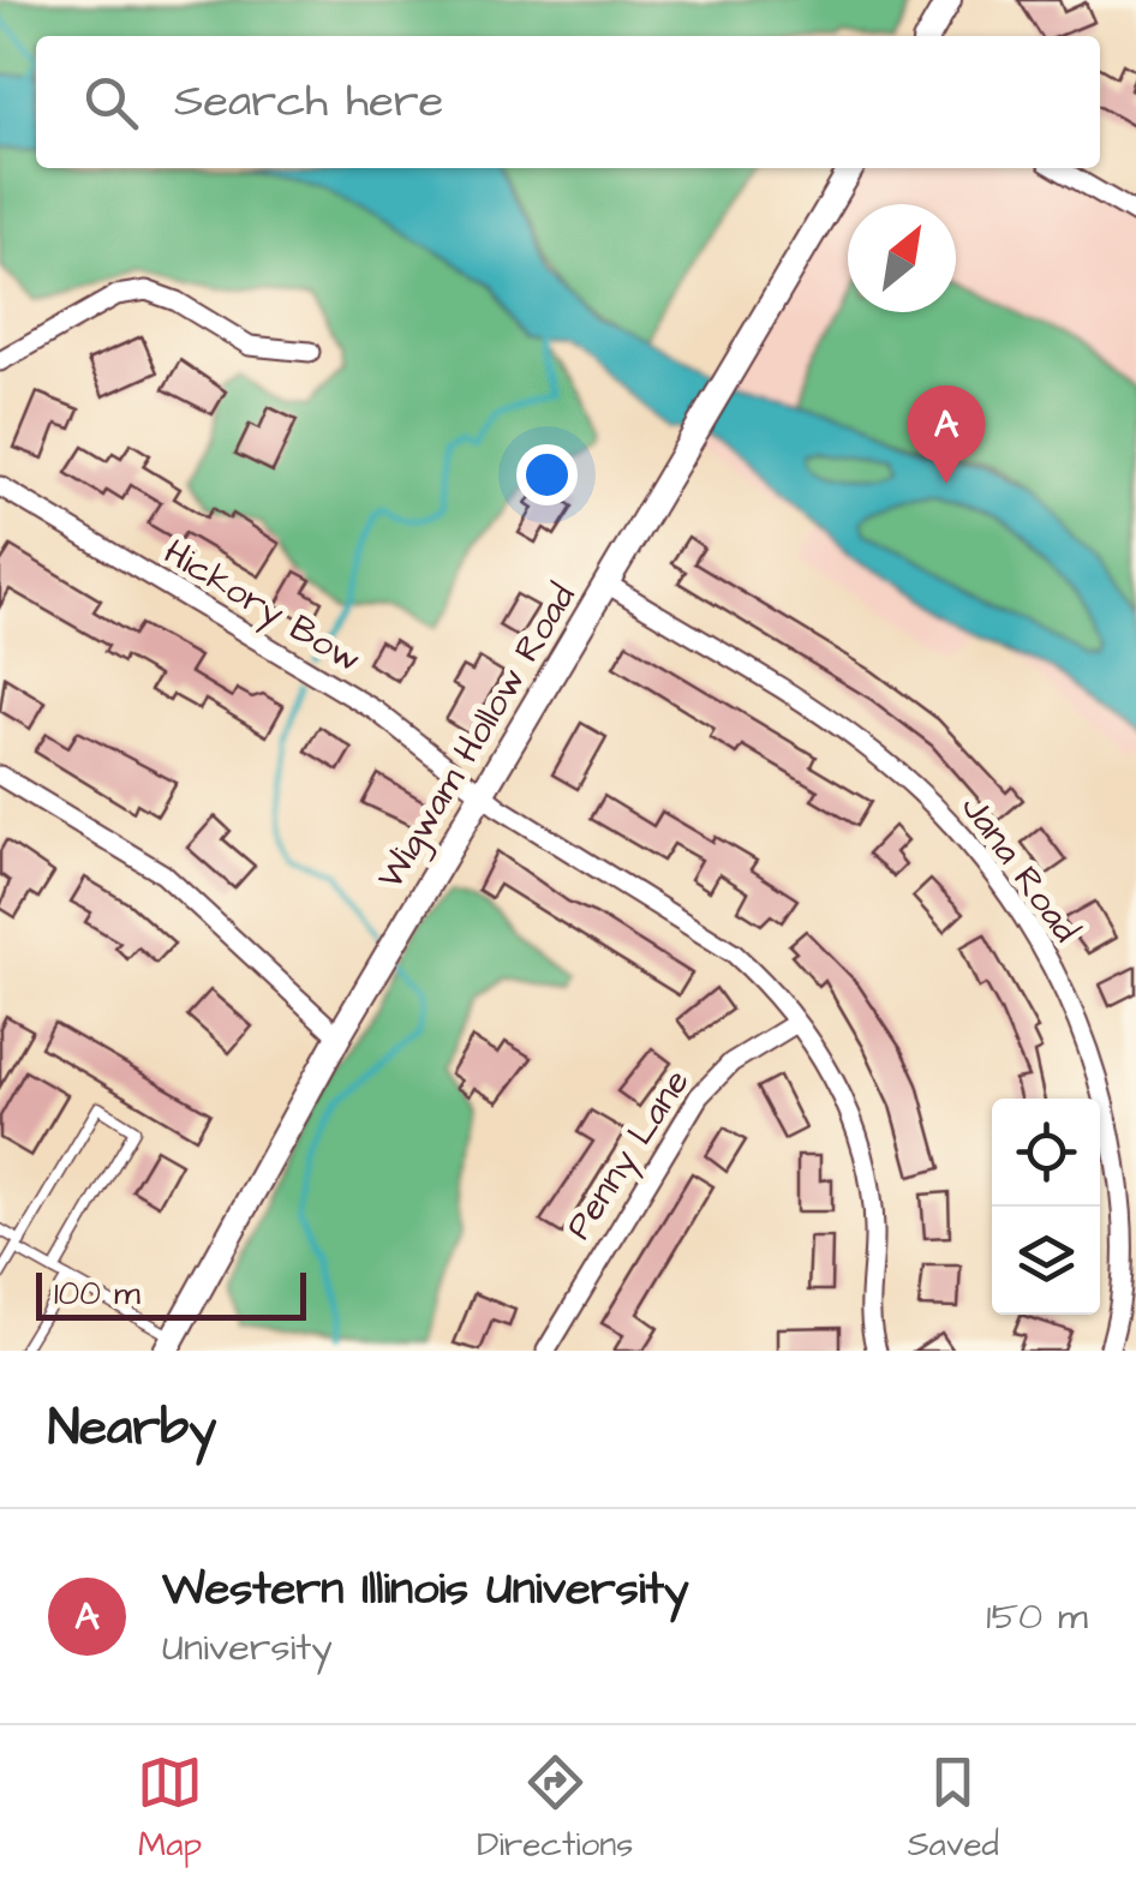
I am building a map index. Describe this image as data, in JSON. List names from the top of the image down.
{
  "streets": {
    "street": [
      "Hickory Bow",
      "Wigwam Hollow Road",
      "Jana Road",
      "Penny Lane"
    ]
  },
  "crossings": [
    ["Hickory Bow", "Wigwam Hollow Road"],
    ["Hickory Bow", "Penny Lane"],
    ["Wigwam Hollow Road", "Jana Road"]
  ],
  "scale_bar": "100 m",
  "north": "top right",
  "page": {
    "search": "Search here",
    "pins": "A",
    "scale": "100 m",
    "heading": "Nearby",
    "list": [
      {
        "mark": "A",
        "name": "Western Illinois University",
        "note": "University",
        "value": "150 m"
      }
    ],
    "nav": ["Map", "Directions", "Saved"]
  }
}
